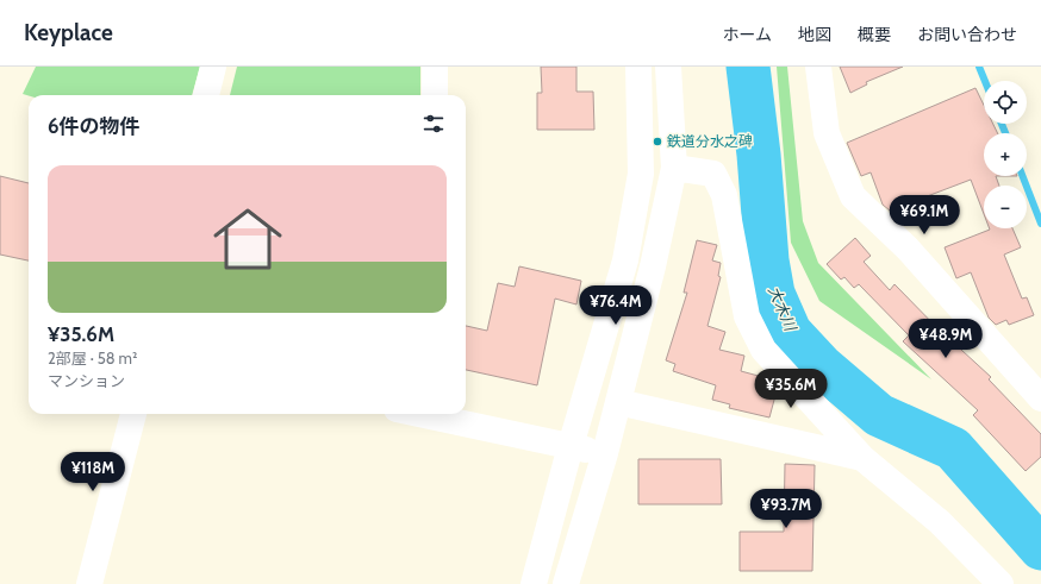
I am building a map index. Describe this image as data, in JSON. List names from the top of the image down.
{
  "water": ["大木川"],
  "places": ["鉄道分水之碑"],
  "page": {
    "header": "Keyplace",
    "nav": [
      "ホーム",
      "地図",
      "概要",
      "お問い合わせ"
    ],
    "map_buttons": ["+", "−"],
    "heading": "6件の物件",
    "list": [
      {
        "name": "¥35.6M",
        "note": "2部屋 · 58 m² · マンション"
      }
    ],
    "price": [
      "¥69.1M",
      "¥76.4M",
      "¥48.9M",
      "¥35.6M",
      "¥118M",
      "¥93.7M"
    ]
  }
}
